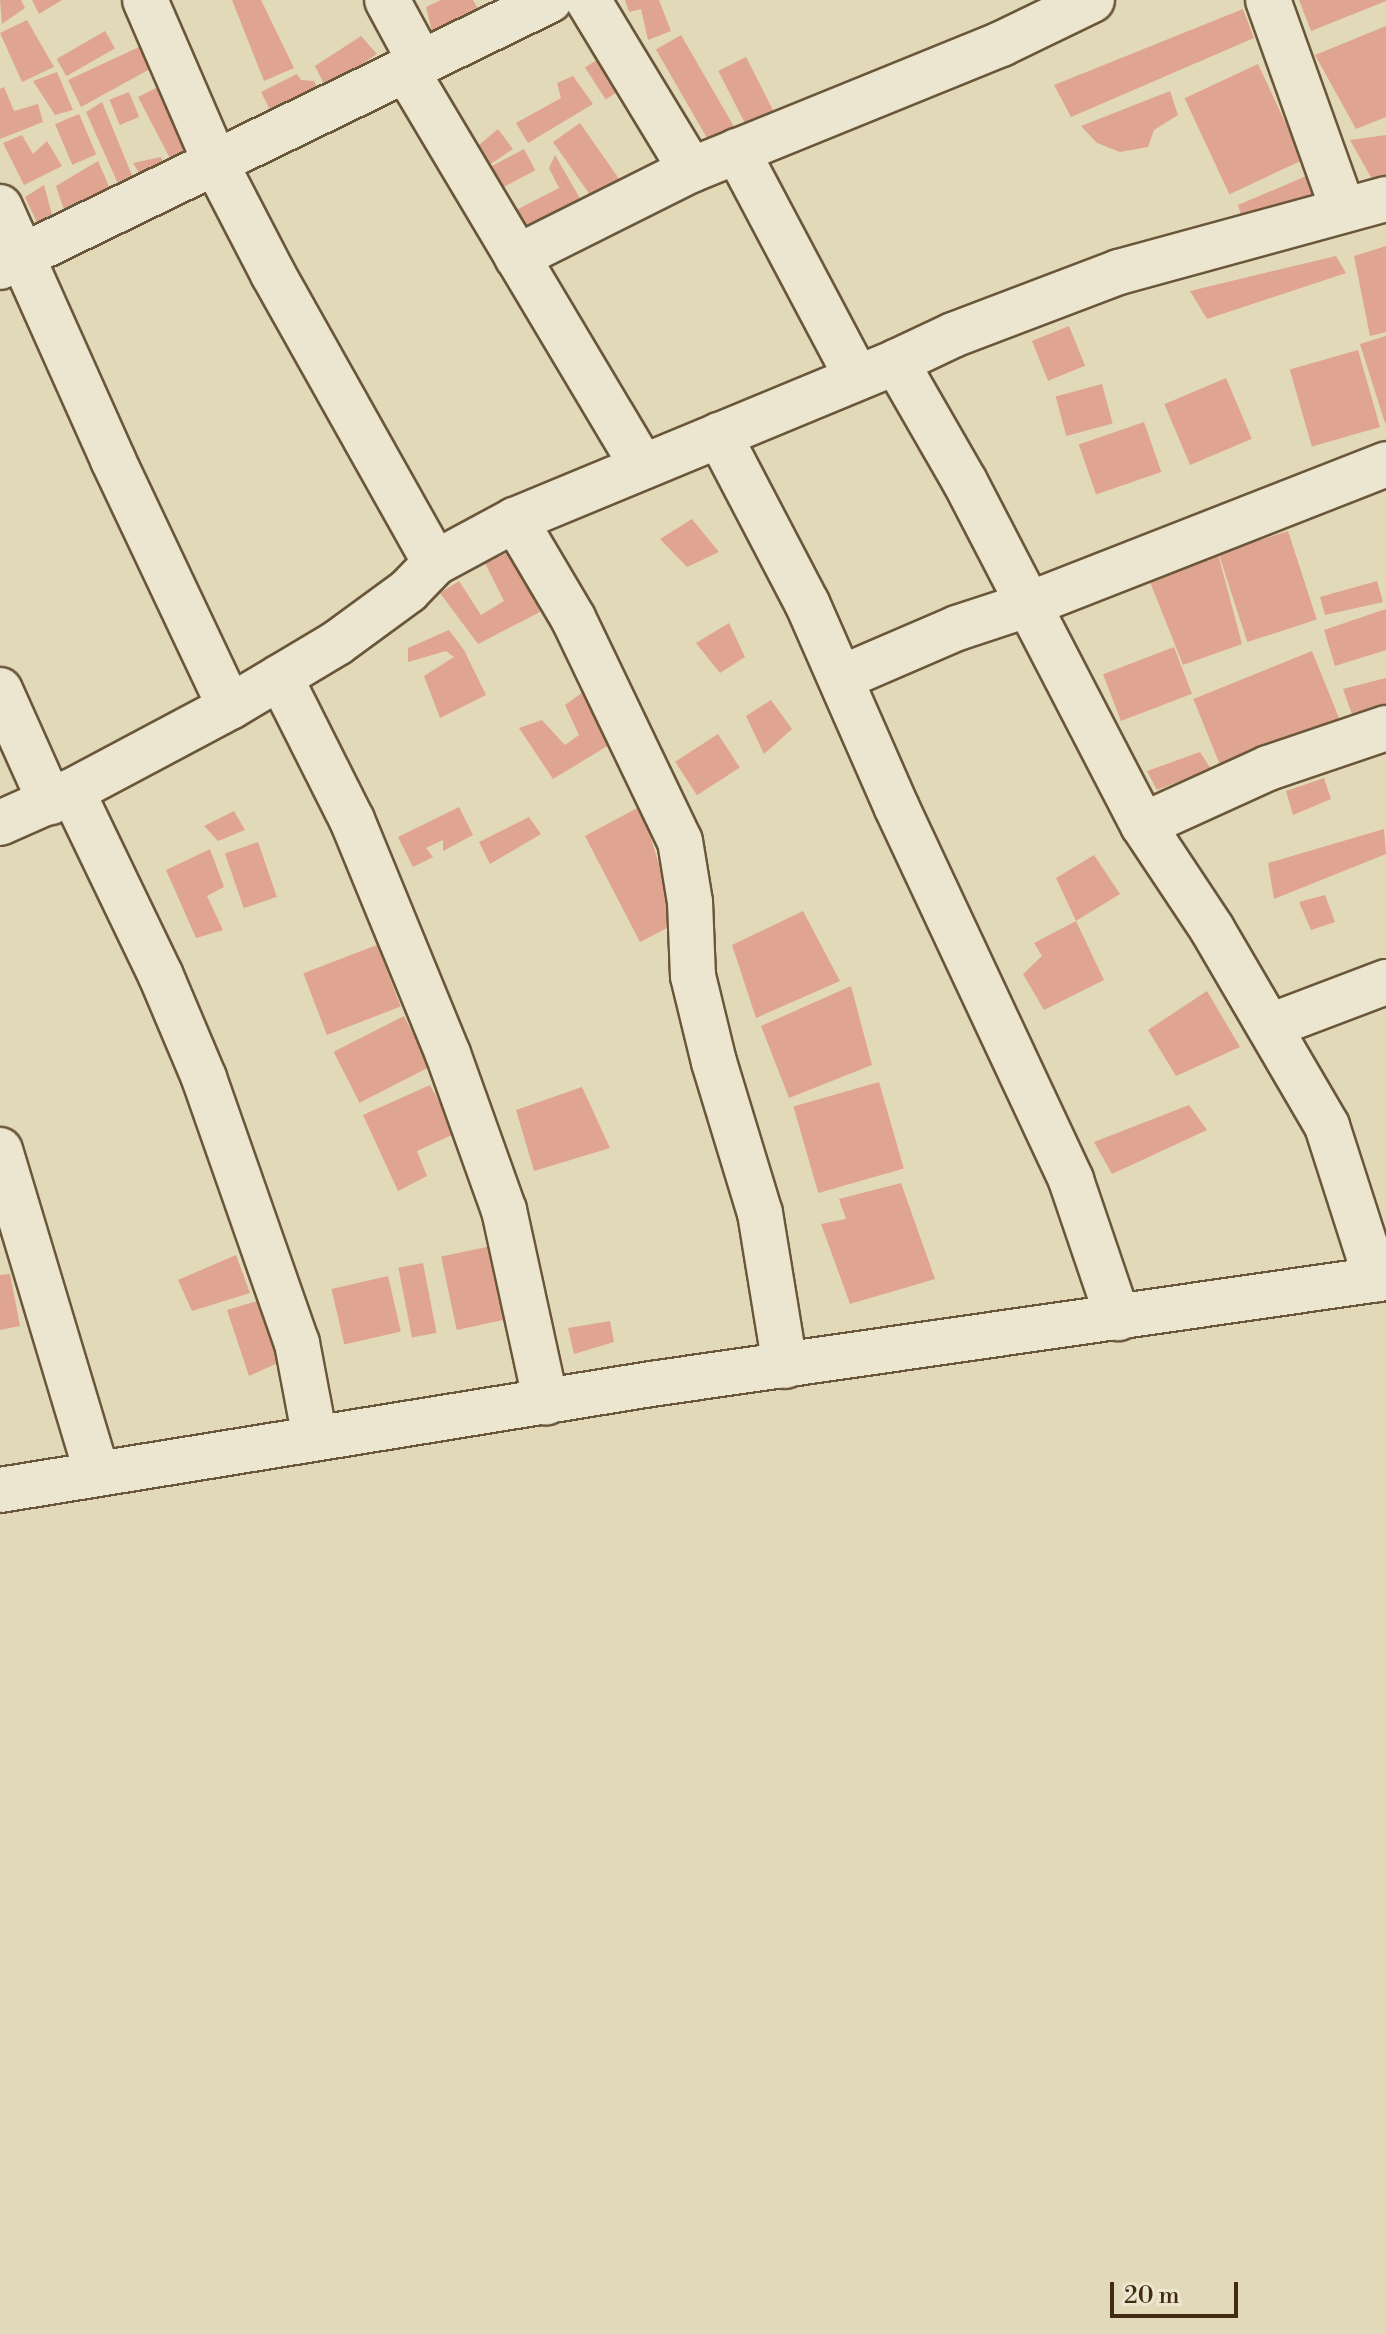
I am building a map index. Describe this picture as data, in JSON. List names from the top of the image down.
{
  "scale_bar": "20 m"
}
